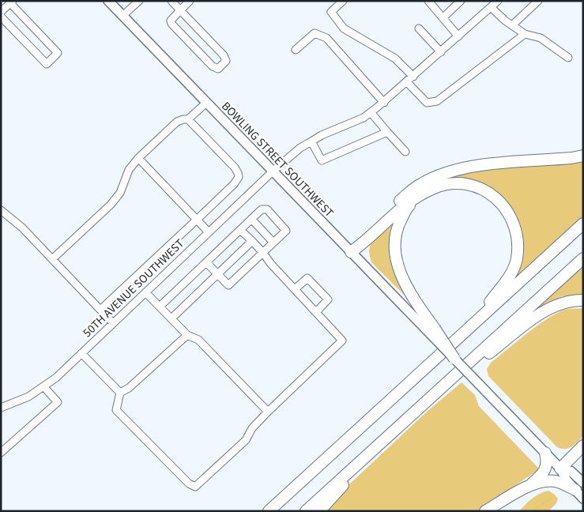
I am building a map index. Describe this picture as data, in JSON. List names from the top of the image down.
{
  "streets": {
    "main road": ["BOWLING STREET SOUTHWEST"],
    "street": ["50TH AVENUE SOUTHWEST"]
  },
  "crossings": [
    ["BOWLING STREET SOUTHWEST", "50TH AVENUE SOUTHWEST"]
  ]
}
